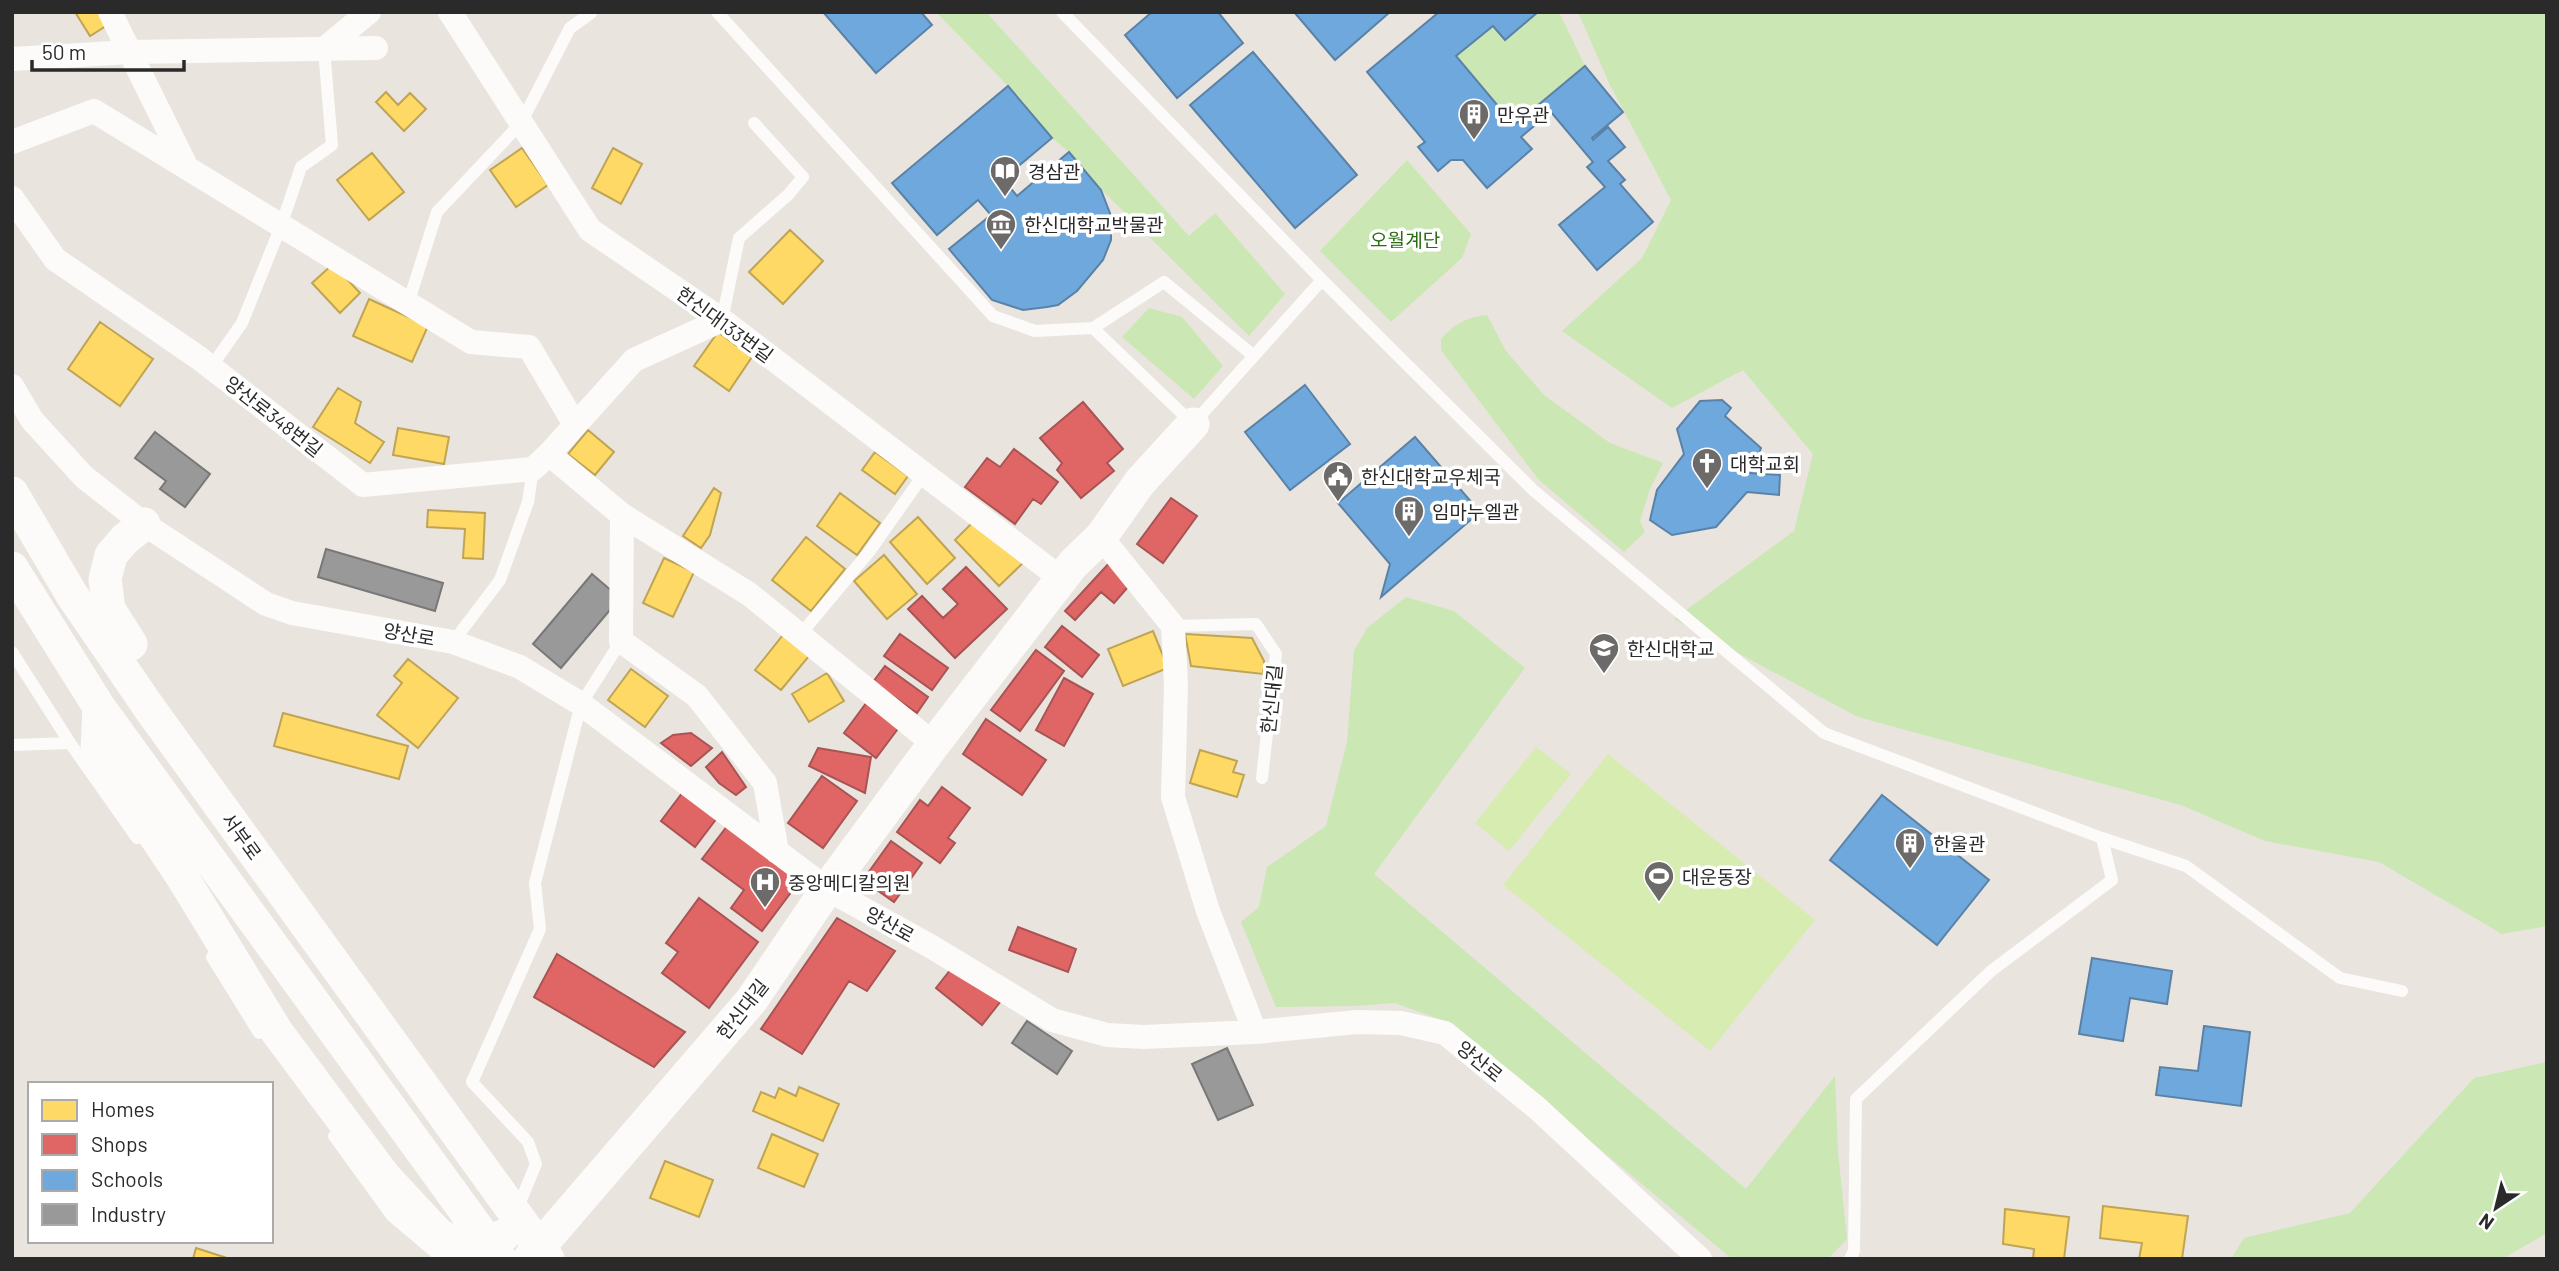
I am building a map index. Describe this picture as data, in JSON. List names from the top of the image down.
{
  "streets": {
    "main road": ["한신대길", "서부로"],
    "street": ["한신대133번길", "양산로348번길", "양산로"]
  },
  "crossings": [
    ["한신대133번길", "한신대길"],
    ["양산로", "한신대길"],
    ["한신대길", "서부로"]
  ],
  "parks": ["오월계단"],
  "places": {
    "building": ["만우관", "임마누엘관", "한울관"],
    "library": ["경삼관"],
    "museum": ["한신대학교박물관"],
    "church": ["대학교회"],
    "public building": ["한신대학교우체국"],
    "school or university": ["한신대학교"],
    "sports": ["대운동장"],
    "hospital": ["중앙메디칼의원"]
  },
  "legend": [
    "Homes",
    "Shops",
    "Schools",
    "Industry"
  ],
  "scale_bar": "50 m",
  "north": "bottom left"
}
